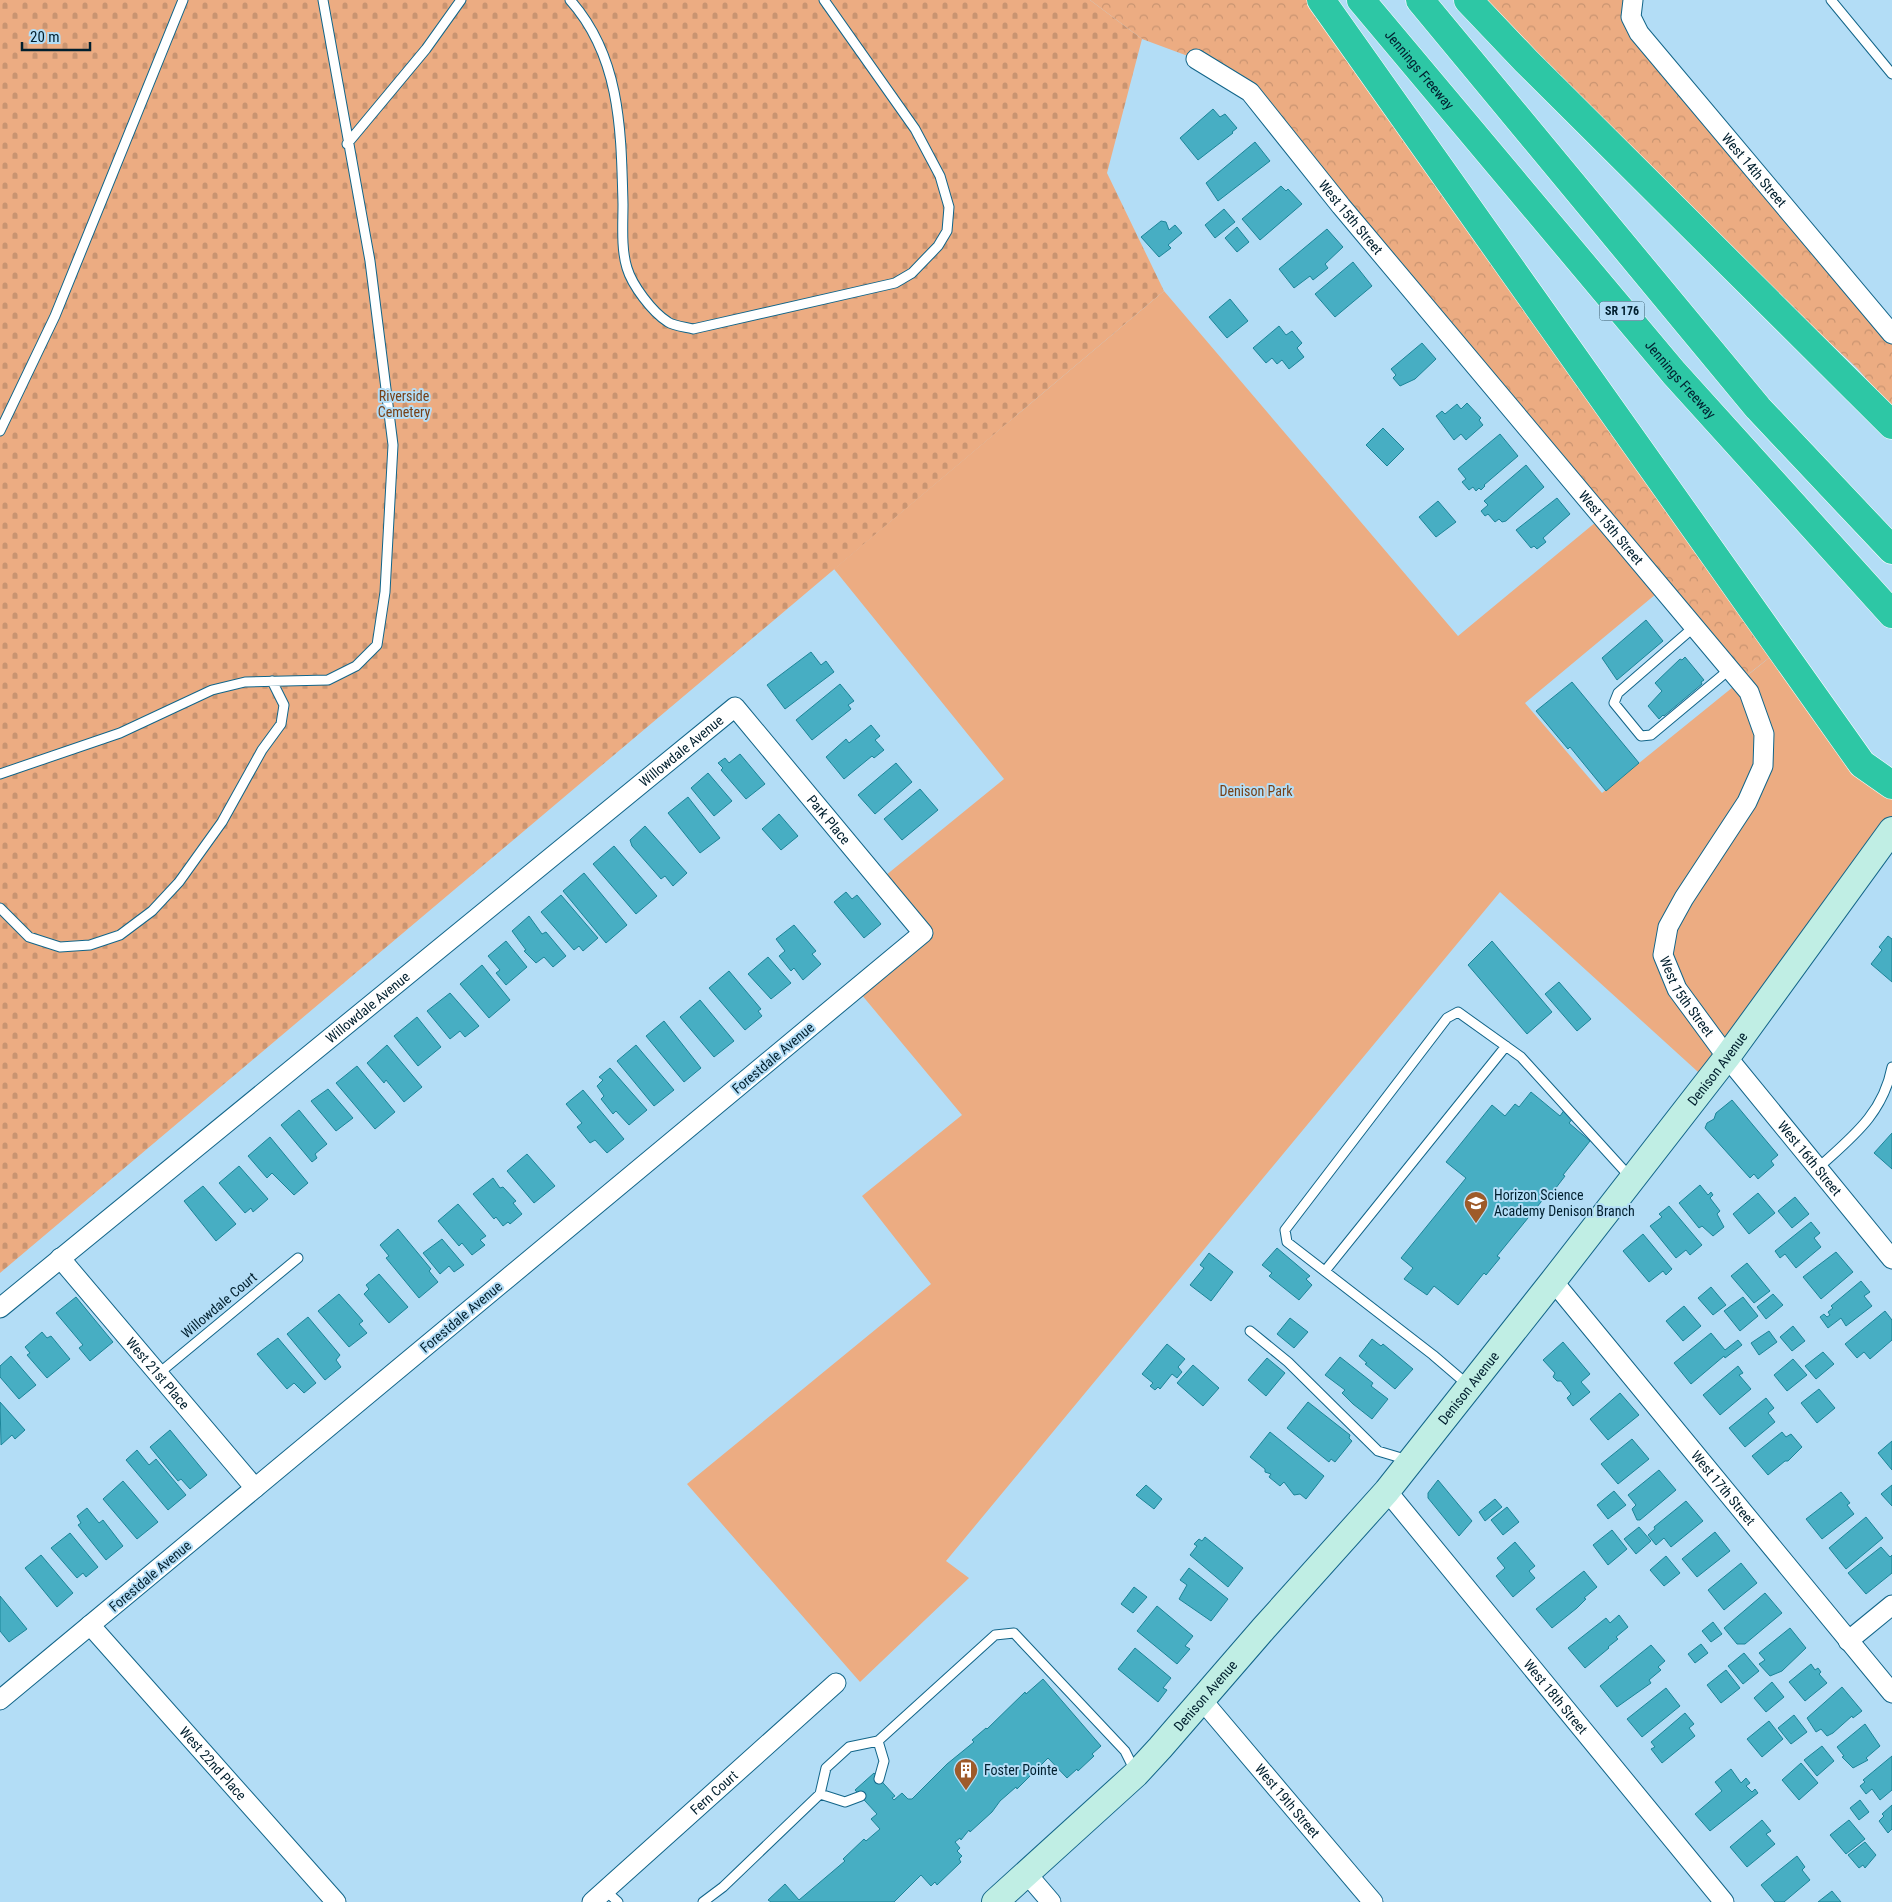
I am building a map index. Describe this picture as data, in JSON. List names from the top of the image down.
{
  "streets": {
    "highway": ["Jennings Freeway", "SR 176"],
    "main road": ["Denison Avenue"],
    "street": [
      "West 14th Street",
      "West 15th Street",
      "Willowdale Avenue",
      "Park Place",
      "Forestdale Avenue",
      "West 16th Street",
      "West 21st Place",
      "West 17th Street",
      "West 18th Street",
      "West 22nd Place",
      "Fern Court",
      "West 19th Street"
    ],
    "lane": ["Willowdale Court"]
  },
  "crossings": [
    ["West 15th Street", "Denison Avenue"],
    ["West 15th Street", "West 16th Street"],
    ["Willowdale Avenue", "Park Place"],
    ["Willowdale Avenue", "West 21st Place"],
    ["Park Place", "Forestdale Avenue"],
    ["Forestdale Avenue", "West 21st Place"],
    ["Forestdale Avenue", "West 22nd Place"],
    ["Denison Avenue", "West 16th Street"],
    ["Denison Avenue", "West 17th Street"],
    ["Denison Avenue", "West 18th Street"],
    ["Denison Avenue", "West 19th Street"],
    ["Willowdale Court", "West 21st Place"]
  ],
  "parks": ["Riverside Cemetery", "Denison Park"],
  "places": {
    "school or university": ["Horizon Science Academy Denison Branch"],
    "building": ["Foster Pointe"]
  },
  "scale_bar": "20 m"
}
